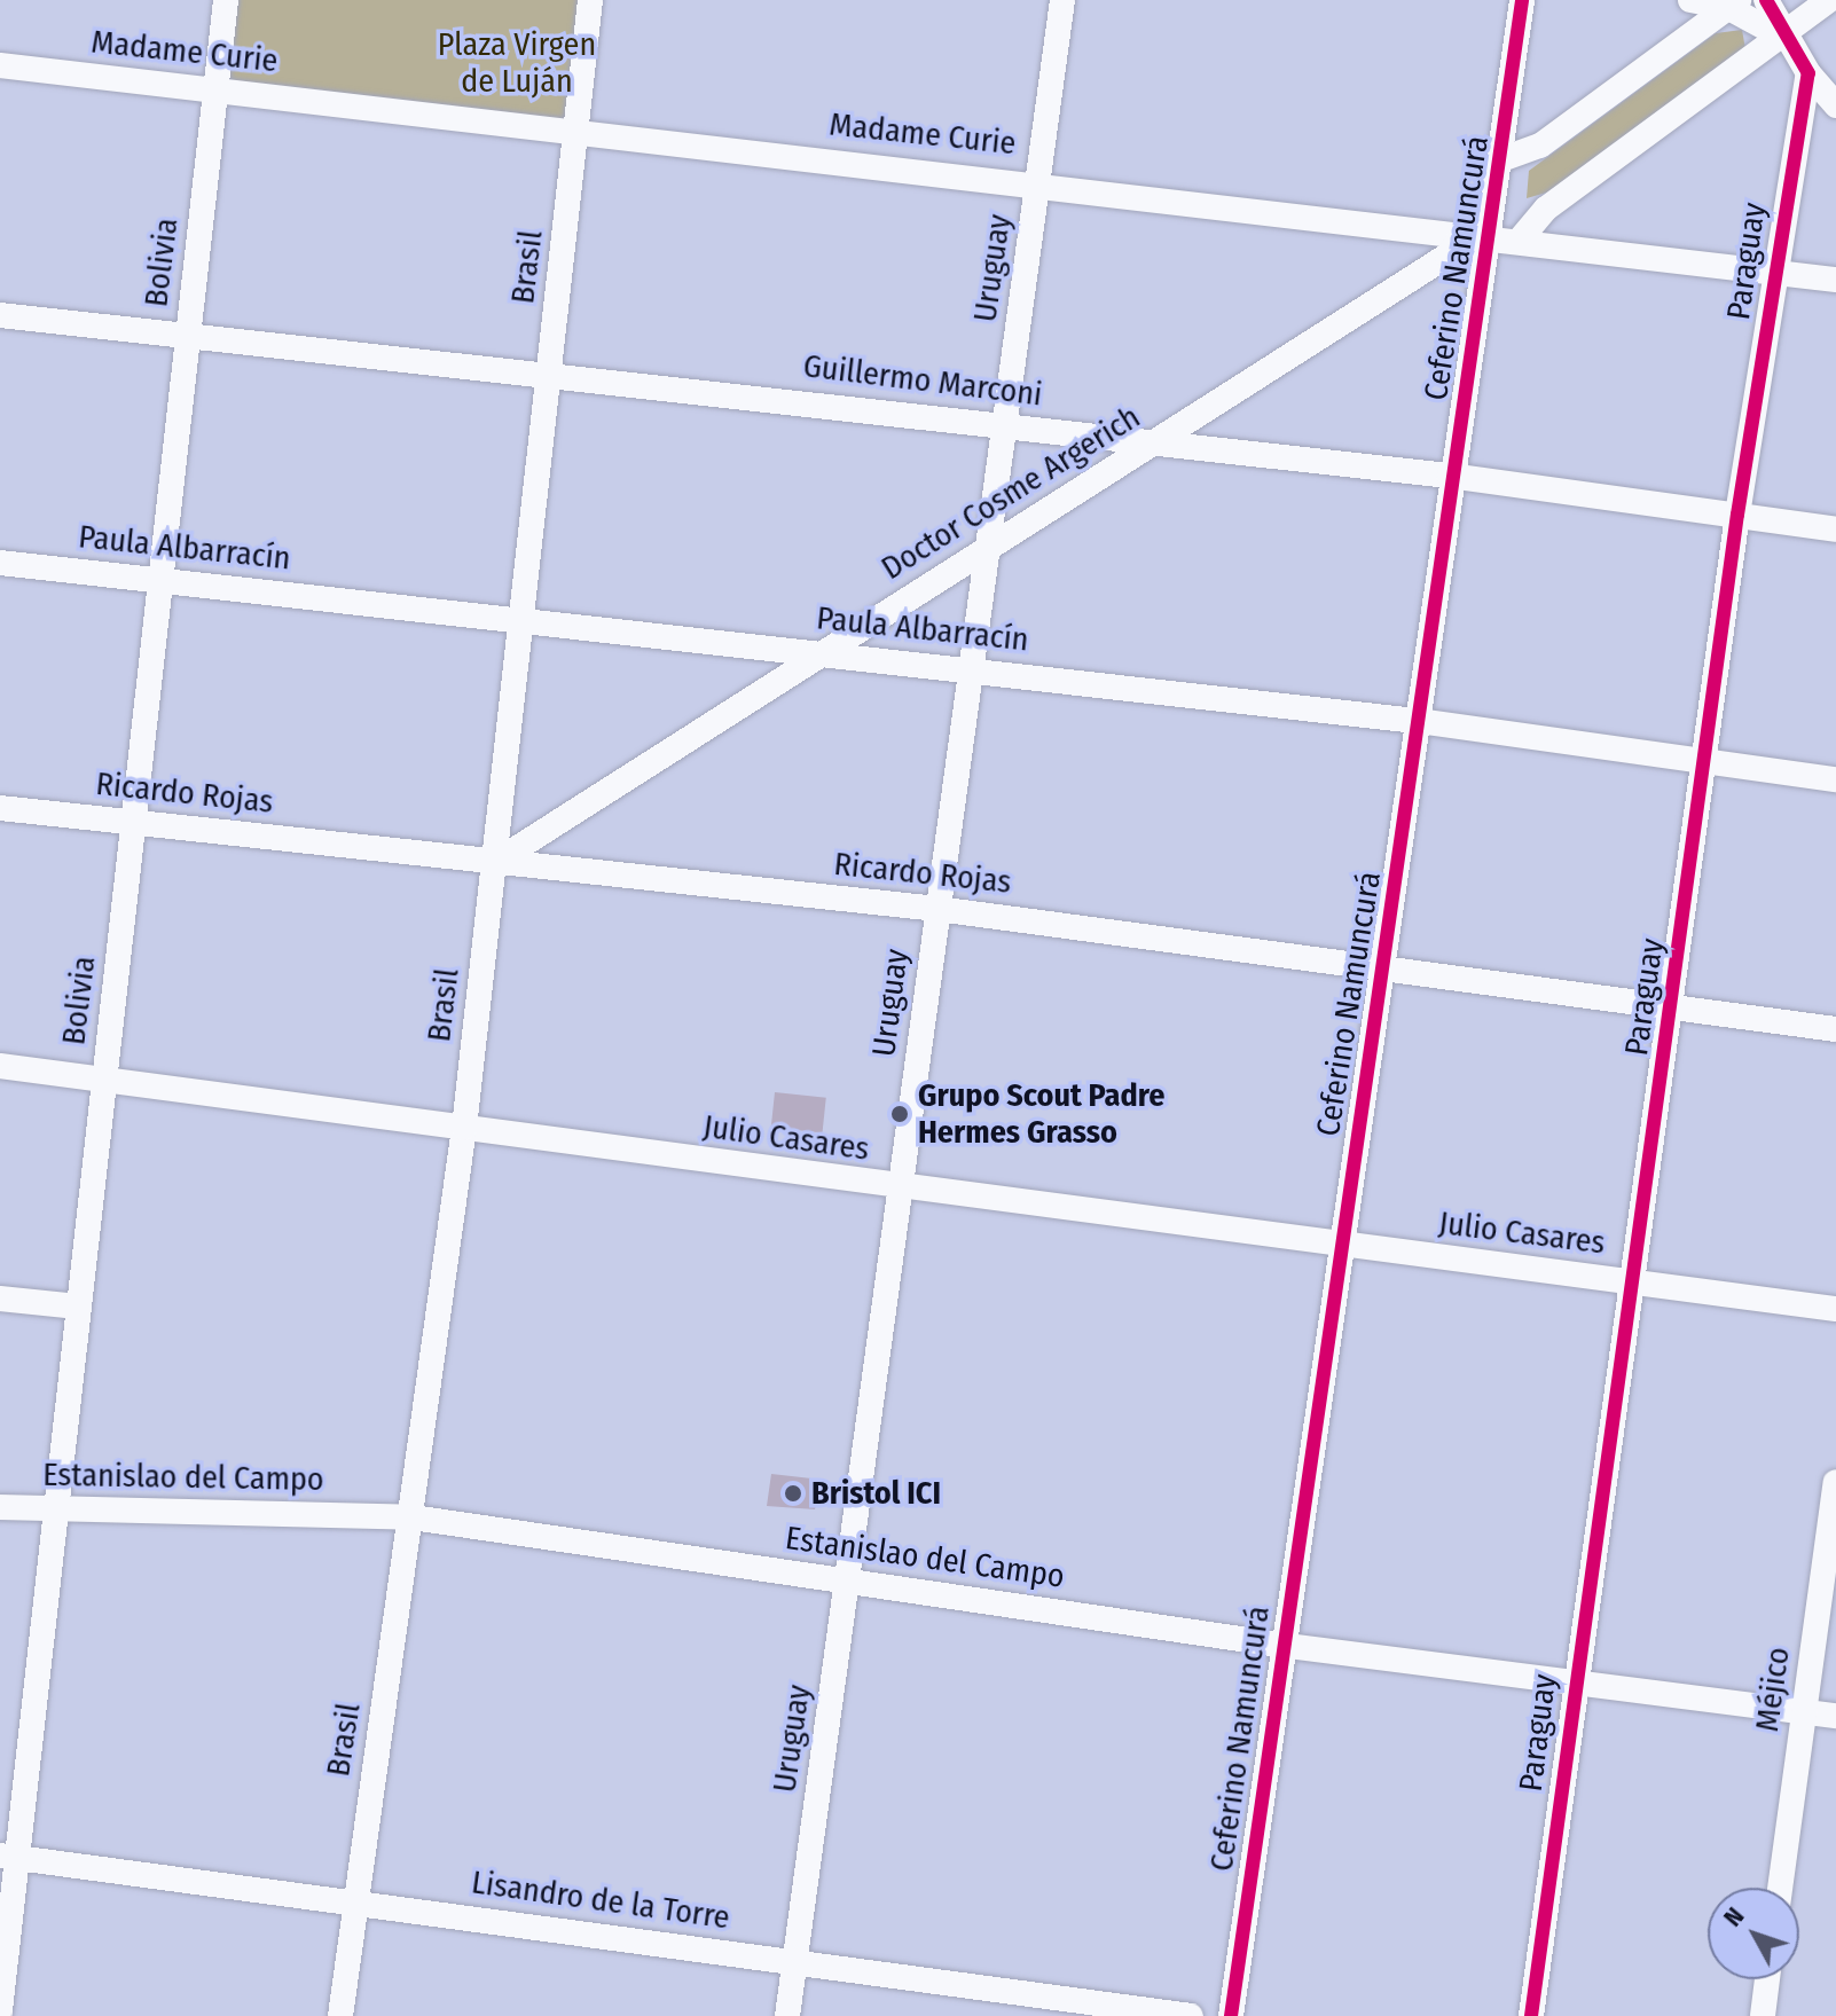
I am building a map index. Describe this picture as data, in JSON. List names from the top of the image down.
{
  "streets": {
    "street": [
      "Madame Curie",
      "Paraguay",
      "Bolivia",
      "Brasil",
      "Uruguay",
      "Ceferino Namuncurá",
      "Guillermo Marconi",
      "Doctor Cosme Argerich",
      "Paula Albarracín",
      "Ricardo Rojas",
      "Julio Casares",
      "Estanislao del Campo",
      "Méjico",
      "Lisandro de la Torre"
    ]
  },
  "crossings": [
    ["Madame Curie", "Paraguay"],
    ["Madame Curie", "Bolivia"],
    ["Madame Curie", "Brasil"],
    ["Madame Curie", "Uruguay"],
    ["Madame Curie", "Ceferino Namuncurá"],
    ["Madame Curie", "Doctor Cosme Argerich"],
    ["Paraguay", "Guillermo Marconi"],
    ["Paraguay", "Paula Albarracín"],
    ["Paraguay", "Ricardo Rojas"],
    ["Paraguay", "Julio Casares"],
    ["Paraguay", "Estanislao del Campo"],
    ["Bolivia", "Guillermo Marconi"],
    ["Bolivia", "Paula Albarracín"],
    ["Bolivia", "Ricardo Rojas"],
    ["Bolivia", "Julio Casares"],
    ["Bolivia", "Estanislao del Campo"],
    ["Bolivia", "Lisandro de la Torre"],
    ["Brasil", "Guillermo Marconi"],
    ["Brasil", "Doctor Cosme Argerich"],
    ["Brasil", "Paula Albarracín"],
    ["Brasil", "Ricardo Rojas"],
    ["Brasil", "Julio Casares"],
    ["Brasil", "Estanislao del Campo"],
    ["Brasil", "Lisandro de la Torre"],
    ["Uruguay", "Guillermo Marconi"],
    ["Uruguay", "Doctor Cosme Argerich"],
    ["Uruguay", "Paula Albarracín"],
    ["Uruguay", "Ricardo Rojas"],
    ["Uruguay", "Julio Casares"],
    ["Uruguay", "Estanislao del Campo"],
    ["Uruguay", "Lisandro de la Torre"],
    ["Ceferino Namuncurá", "Guillermo Marconi"],
    ["Ceferino Namuncurá", "Paula Albarracín"],
    ["Ceferino Namuncurá", "Ricardo Rojas"],
    ["Ceferino Namuncurá", "Julio Casares"],
    ["Ceferino Namuncurá", "Estanislao del Campo"],
    ["Guillermo Marconi", "Doctor Cosme Argerich"],
    ["Doctor Cosme Argerich", "Paula Albarracín"],
    ["Doctor Cosme Argerich", "Ricardo Rojas"],
    ["Estanislao del Campo", "Méjico"]
  ],
  "parks": ["Plaza Virgen de Luján"],
  "places": ["Grupo Scout Padre Hermes Grasso", "Bristol ICI"],
  "north": "top left"
}
